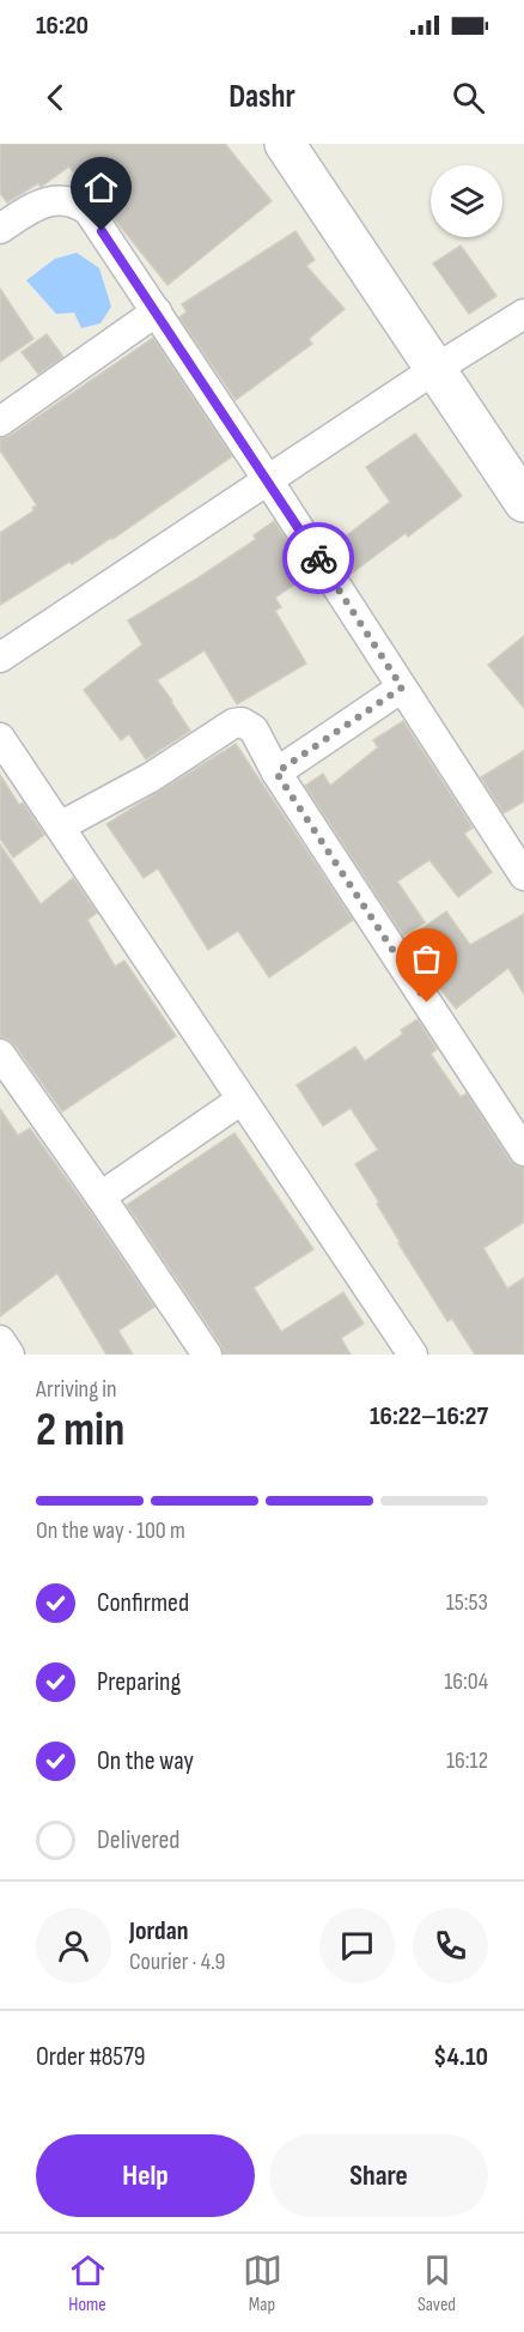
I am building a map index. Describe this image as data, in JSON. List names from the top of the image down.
{
  "page": {
    "status": "16:20",
    "header": "Dashr",
    "heading": ["2 min", "Arriving in", "16:22–16:27"],
    "panel": [
      "Jordan",
      "Courier · 4.9",
      "Order #8579",
      "$4.10"
    ],
    "bar": "On the way · 100 m",
    "list": [
      ["Confirmed", "15:53"],
      ["Preparing", "16:04"],
      ["On the way", "16:12"],
      "Delivered"
    ],
    "buttons": ["Help", "Share"],
    "tabs": ["Home", "Map", "Saved"]
  }
}
